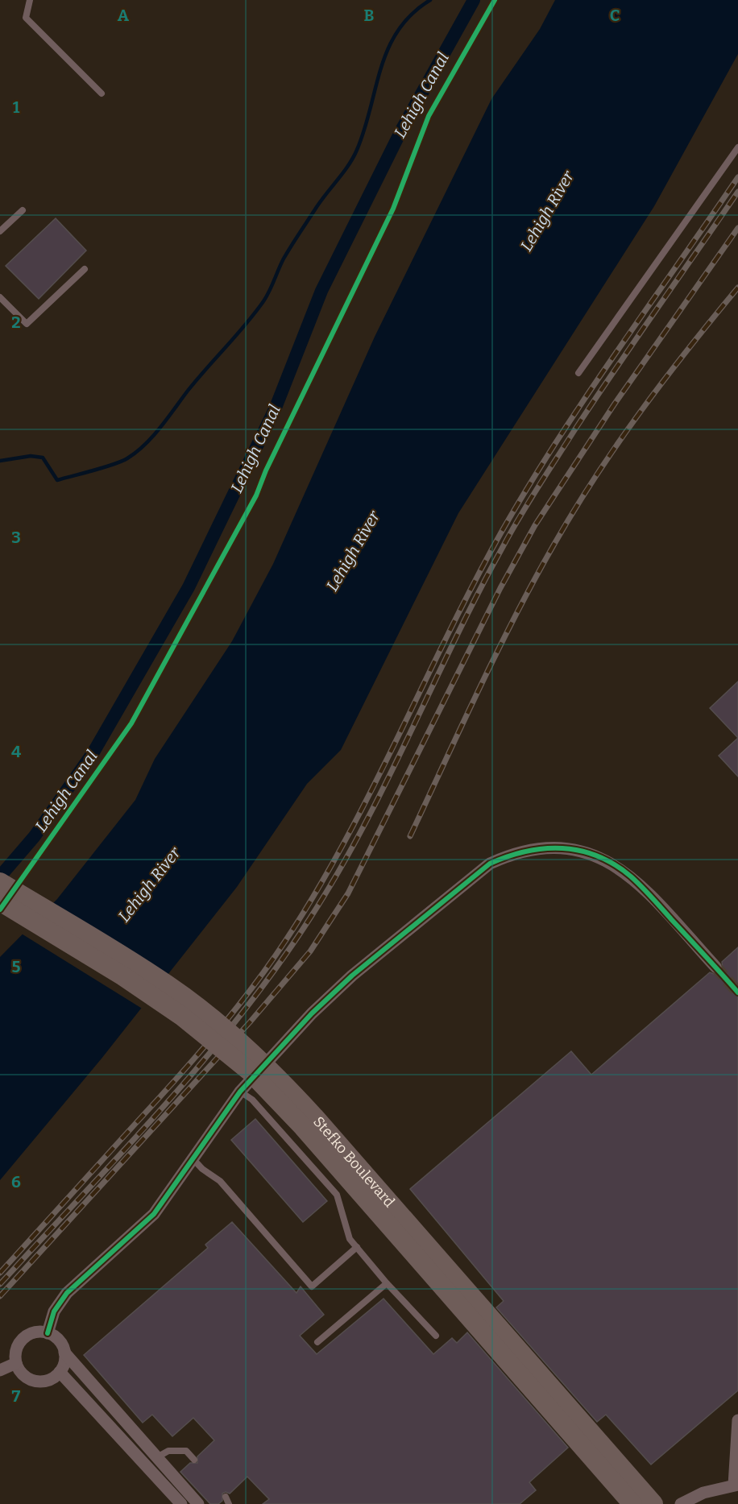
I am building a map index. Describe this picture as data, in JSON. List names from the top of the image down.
{
  "streets": {
    "main road": ["Stefko Boulevard"]
  },
  "water": ["Lehigh Canal", "Lehigh River"],
  "grid": {
    "columns": ["A", "B", "C"],
    "rows": [
      "1",
      "2",
      "3",
      "4",
      "5",
      "6",
      "7"
    ]
  }
}
